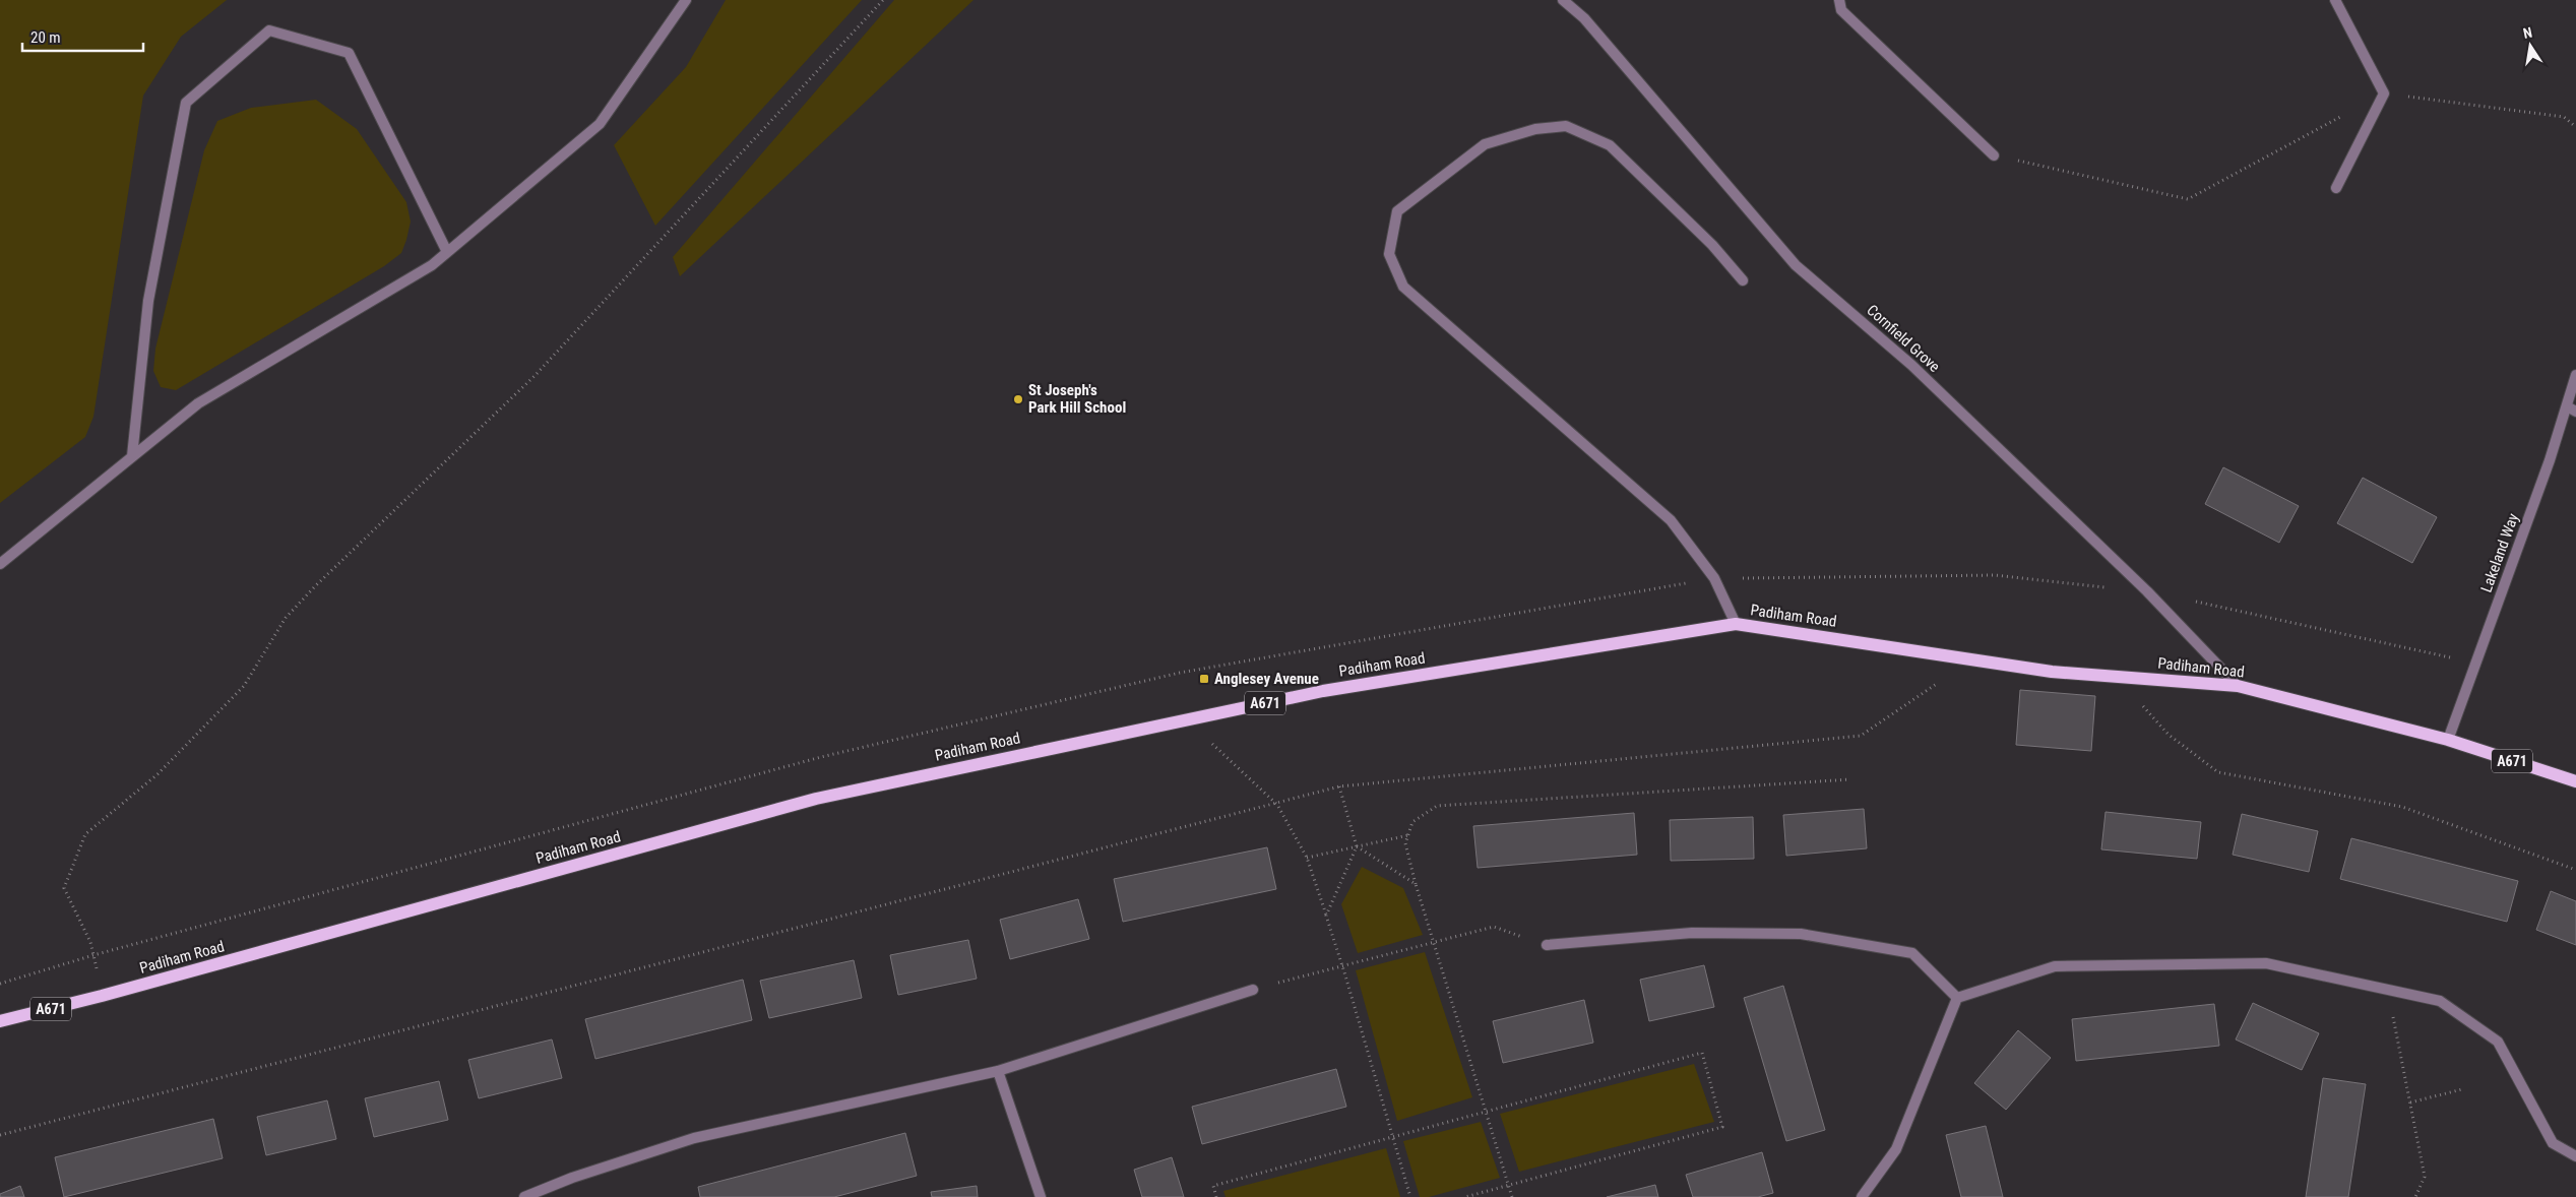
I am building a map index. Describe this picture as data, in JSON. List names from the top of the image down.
{
  "streets": {
    "main road": ["Padiham Road", "A671"],
    "street": ["Cornfield Grove", "Lakeland Way"]
  },
  "crossings": [
    ["Cornfield Grove", "Padiham Road"],
    ["Lakeland Way", "Padiham Road"]
  ],
  "places": {
    "other": ["St Joseph's Park Hill School"],
    "transit": ["Anglesey Avenue"]
  },
  "scale_bar": "20 m",
  "north": "top"
}
